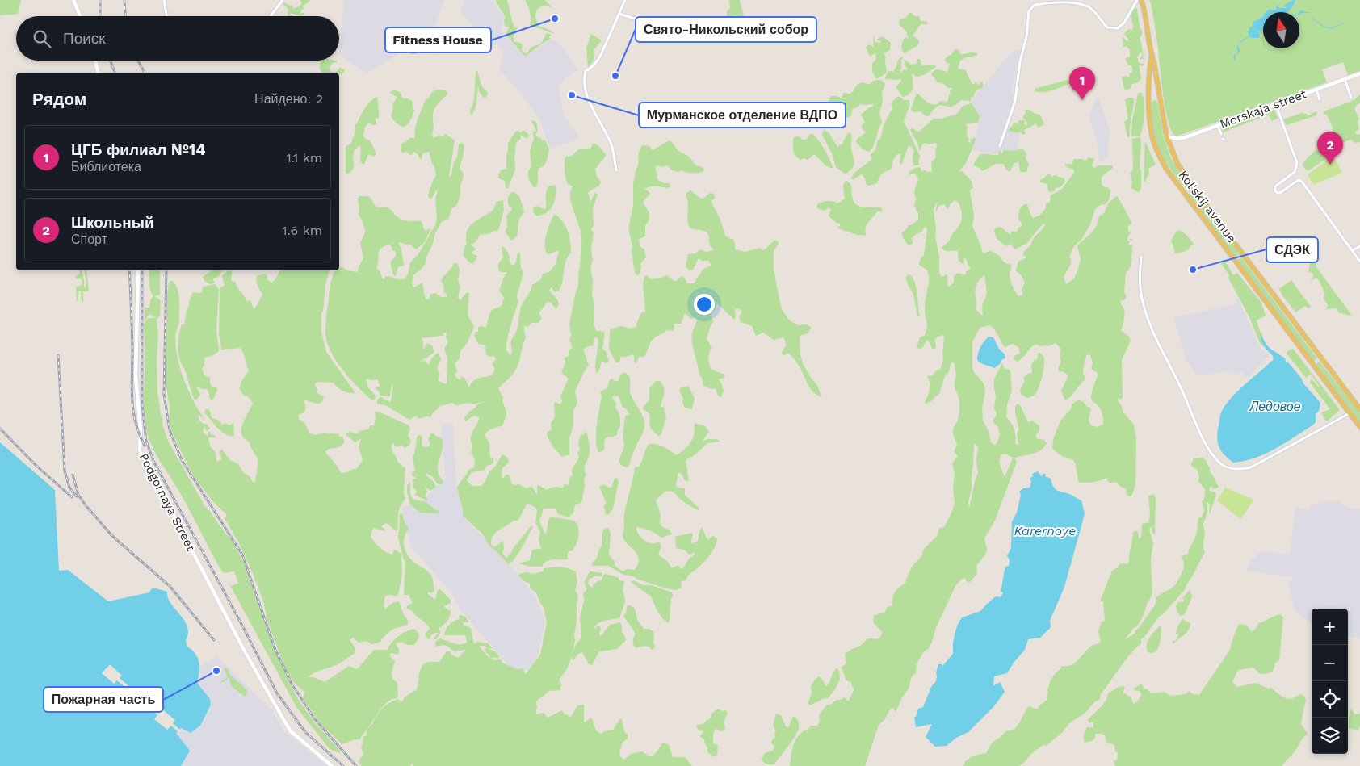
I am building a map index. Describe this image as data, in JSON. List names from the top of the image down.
{
  "streets": {
    "main road": ["Morskaja street", "Kol'skij avenue", "Podgornaya Street"]
  },
  "water": ["Ледовое", "Karernoye"],
  "places": [
    "Fitness House",
    "Свято-Никольский собор",
    "Мурманское отделение ВДПО",
    "СДЭК",
    "Пожарная часть"
  ],
  "north": "top",
  "page": {
    "search": "Поиск",
    "pins": ["1", "2"],
    "heading": ["Рядом", "Найдено: 2"],
    "list": [
      {
        "mark": "1",
        "name": "ЦГБ филиал №14",
        "note": "Библиотека",
        "value": "1.1 km"
      },
      {
        "mark": "2",
        "name": "Школьный",
        "note": "Спорт",
        "value": "1.6 km"
      }
    ],
    "map_buttons": ["+", "−"]
  }
}
